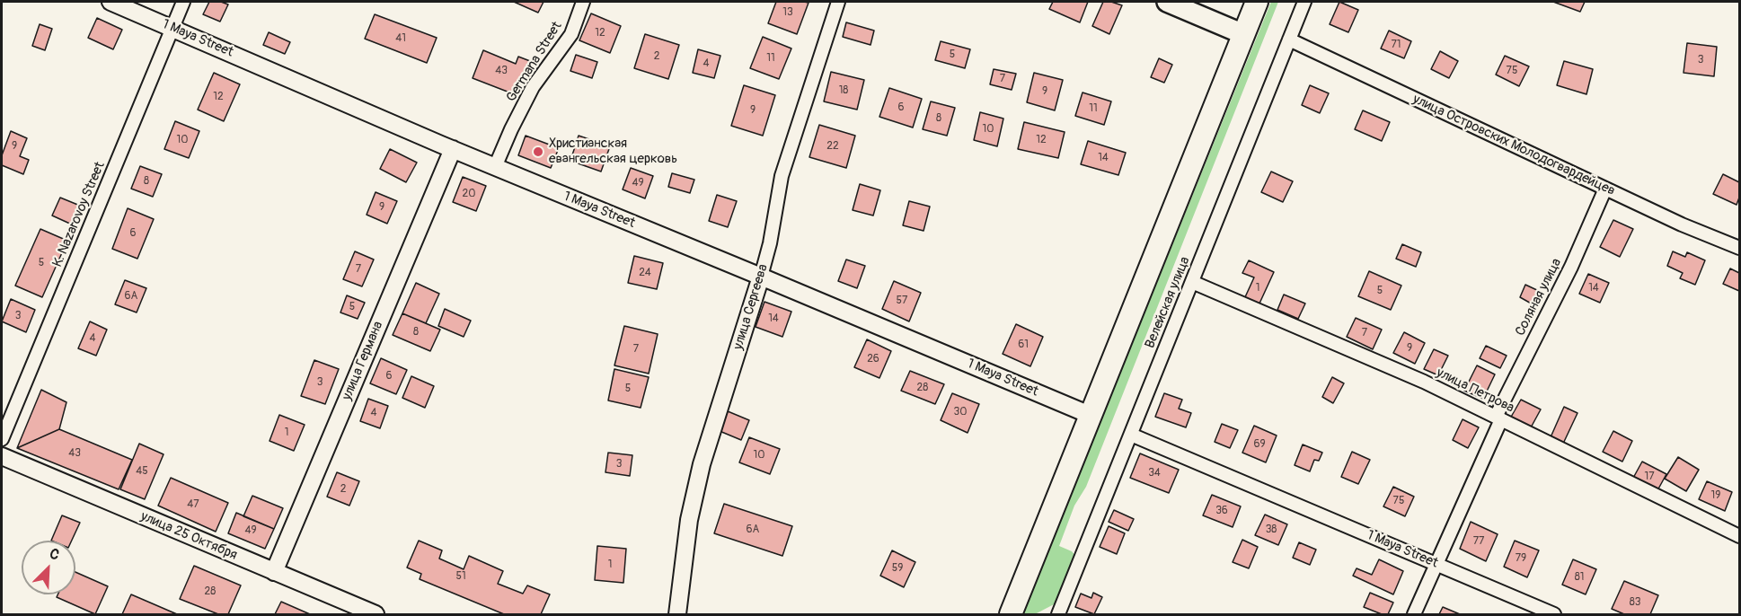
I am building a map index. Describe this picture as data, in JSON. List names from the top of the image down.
{
  "streets": {
    "main road": [
      "1 Maya Street",
      "улица Сергеева",
      "улица Германа",
      "улица 25 Октября"
    ],
    "street": [
      "Germana Street",
      "улица Островских Молодогвардейцев",
      "K. Nazarovoy Street",
      "Соляная улица",
      "Велейская улица",
      "улица Петрова"
    ]
  },
  "crossings": [
    ["1 Maya Street", "Germana Street"],
    ["1 Maya Street", "K. Nazarovoy Street"],
    ["1 Maya Street", "Соляная улица"],
    ["1 Maya Street", "Велейская улица"],
    ["1 Maya Street", "улица Сергеева"],
    ["1 Maya Street", "улица Германа"],
    ["улица Островских Молодогвардейцев", "Соляная улица"],
    ["улица Островских Молодогвардейцев", "Велейская улица"],
    ["Соляная улица", "улица Петрова"],
    ["Велейская улица", "улица Петрова"],
    ["улица Германа", "улица 25 Октября"]
  ],
  "places": ["Христианская евангельская церковь"],
  "house_numbers": [
    "13",
    "12",
    "41",
    "71",
    "5",
    "2",
    "11",
    "3",
    "4",
    "43",
    "75",
    "7",
    "18",
    "9",
    "12",
    "6",
    "11",
    "9",
    "8",
    "10",
    "10",
    "12",
    "9",
    "22",
    "14",
    "8",
    "49",
    "20",
    "9",
    "6",
    "5",
    "7",
    "24",
    "1",
    "14",
    "5",
    "6А",
    "57",
    "5",
    "3",
    "14",
    "8",
    "7",
    "4",
    "61",
    "9",
    "7",
    "26",
    "6",
    "3",
    "28",
    "5",
    "30",
    "4",
    "1",
    "69",
    "43",
    "10",
    "3",
    "45",
    "34",
    "17",
    "2",
    "19",
    "75",
    "47",
    "36",
    "6А",
    "38",
    "49",
    "77",
    "79",
    "1",
    "59",
    "51",
    "81",
    "28",
    "83"
  ],
  "north": "top right"
}
